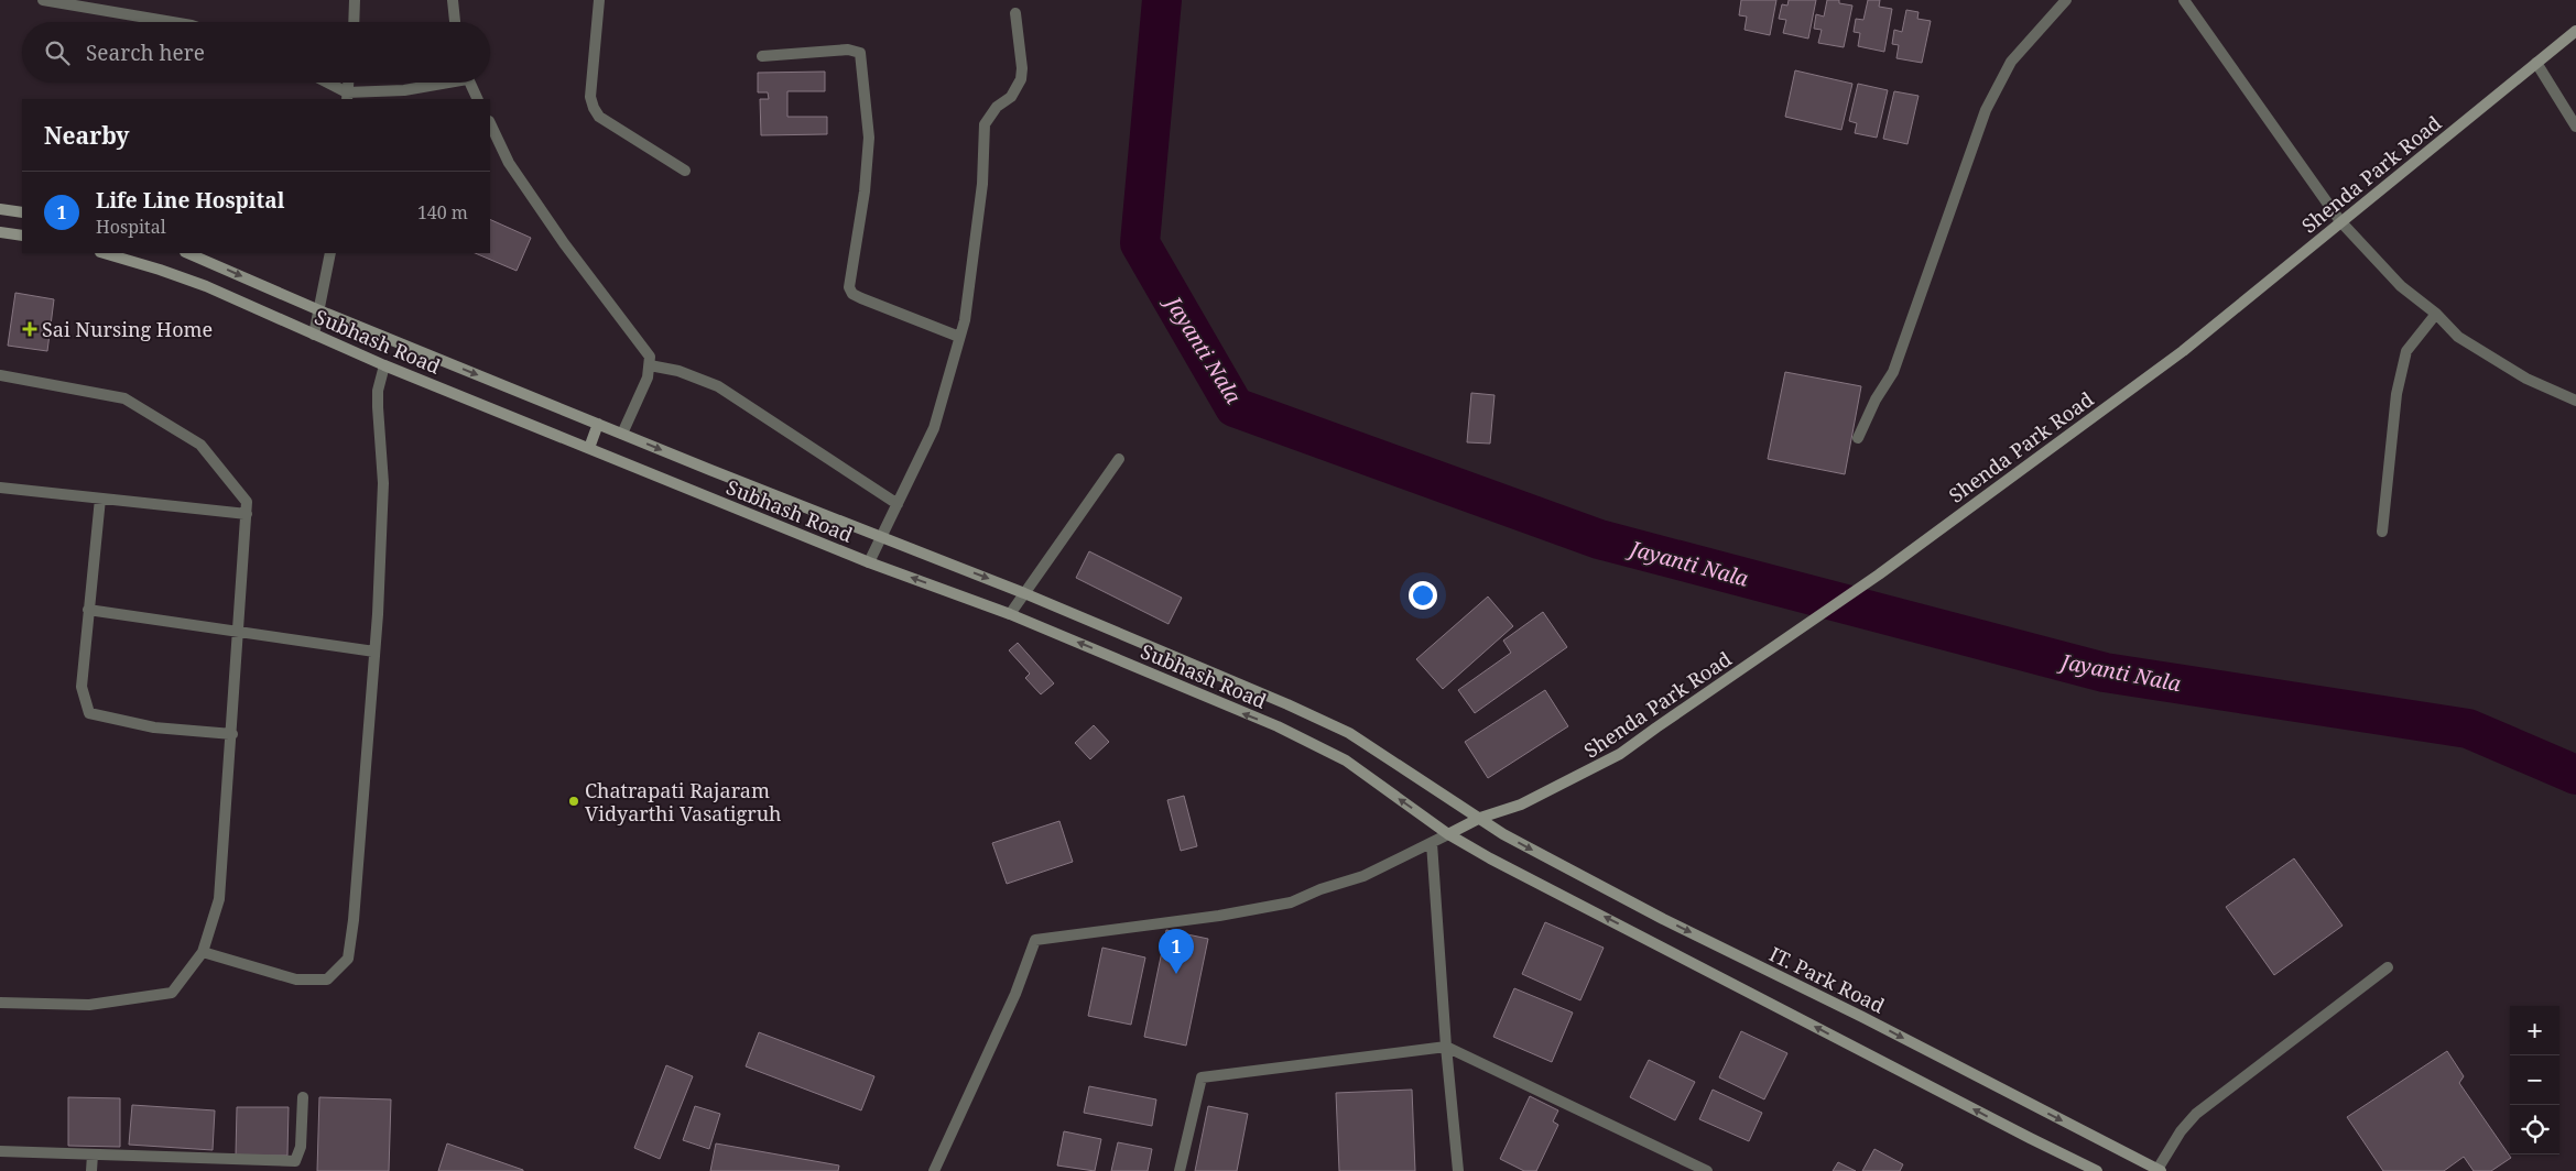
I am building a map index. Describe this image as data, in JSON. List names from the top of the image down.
{
  "streets": {
    "main road": ["Shenda Park Road", "Subhash Road", "IT. Park Road"]
  },
  "crossings": [
    ["Shenda Park Road", "Subhash Road"],
    ["Shenda Park Road", "IT. Park Road"],
    ["Subhash Road", "IT. Park Road"]
  ],
  "water": ["Jayanti Nala"],
  "places": {
    "health": ["Sai Nursing Home"],
    "other": ["Chatrapati Rajaram Vidyarthi Vasatigruh"]
  },
  "page": {
    "search": "Search here",
    "heading": "Nearby",
    "list": [
      {
        "mark": "1",
        "name": "Life Line Hospital",
        "note": "Hospital",
        "value": "140 m"
      }
    ],
    "pins": "1",
    "map_buttons": ["+", "−"]
  }
}
